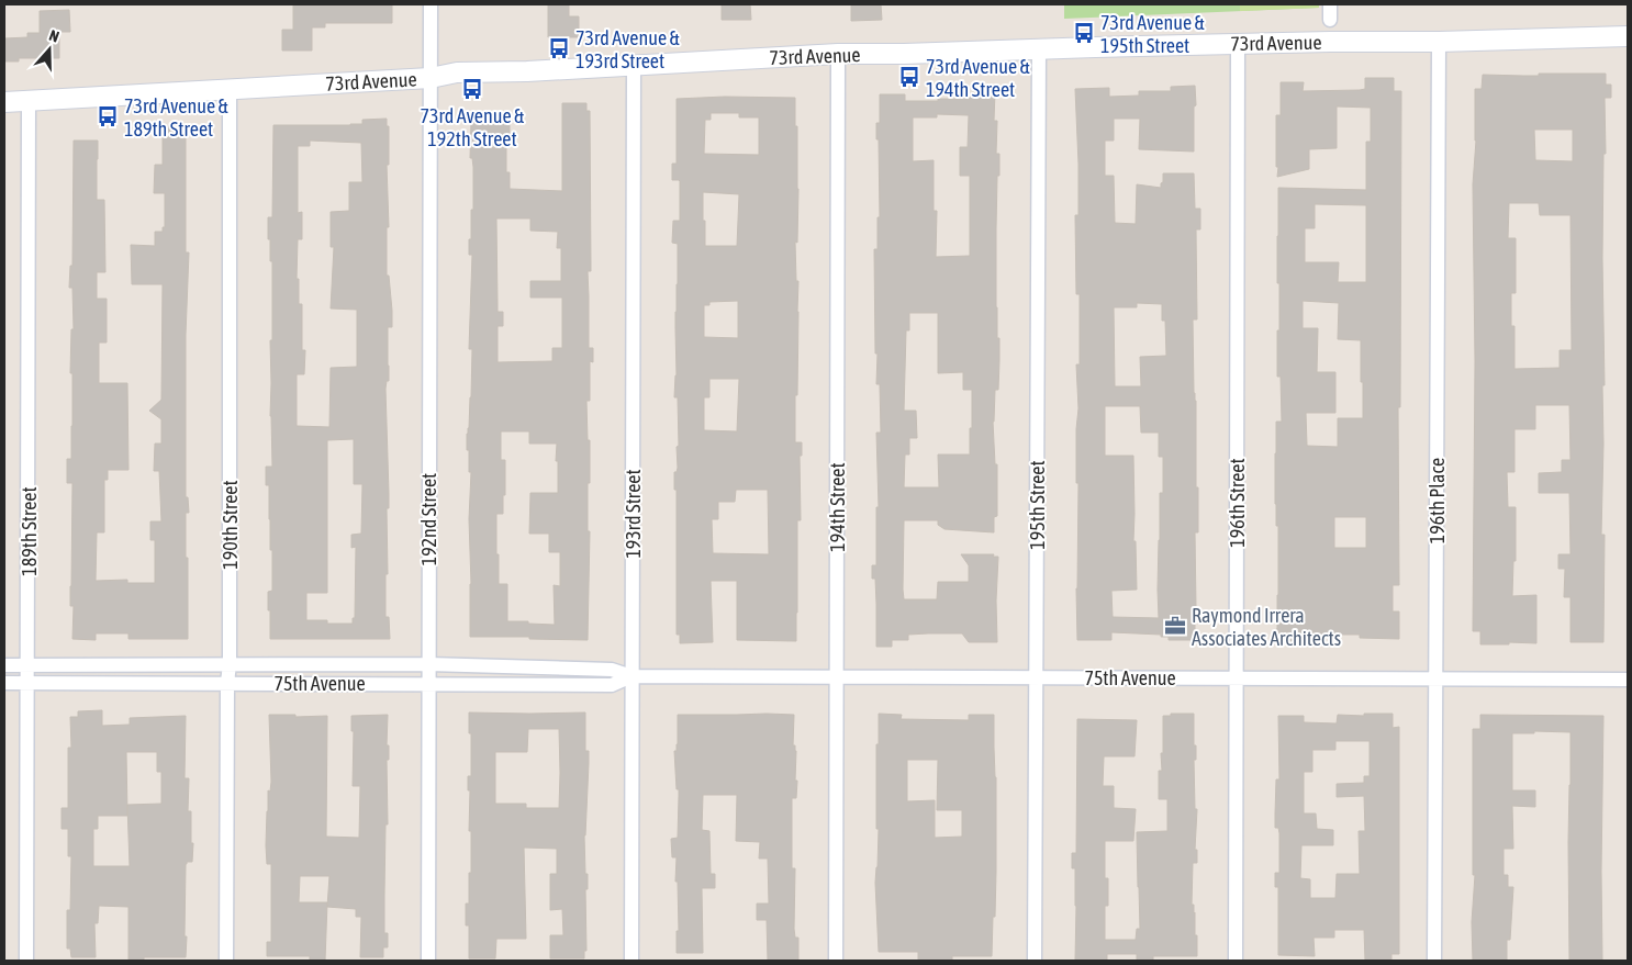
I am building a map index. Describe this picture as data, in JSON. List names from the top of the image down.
{
  "streets": {
    "street": [
      "73rd Avenue",
      "196th Place",
      "196th Street",
      "195th Street",
      "194th Street",
      "193rd Street",
      "192nd Street",
      "190th Street",
      "189th Street",
      "75th Avenue"
    ]
  },
  "crossings": [
    ["73rd Avenue", "196th Place"],
    ["73rd Avenue", "196th Street"],
    ["73rd Avenue", "195th Street"],
    ["73rd Avenue", "194th Street"],
    ["73rd Avenue", "193rd Street"],
    ["73rd Avenue", "192nd Street"],
    ["73rd Avenue", "190th Street"],
    ["73rd Avenue", "189th Street"],
    ["196th Place", "75th Avenue"],
    ["196th Street", "75th Avenue"],
    ["195th Street", "75th Avenue"],
    ["194th Street", "75th Avenue"],
    ["193rd Street", "75th Avenue"],
    ["192nd Street", "75th Avenue"],
    ["190th Street", "75th Avenue"],
    ["189th Street", "75th Avenue"]
  ],
  "places": {
    "bus stop": [
      "73rd Avenue & 195th Street",
      "73rd Avenue & 193rd Street",
      "73rd Avenue & 194th Street",
      "73rd Avenue & 192th Street",
      "73rd Avenue & 189th Street"
    ],
    "office": ["Raymond Irrera Associates Architects"]
  },
  "north": "top"
}
